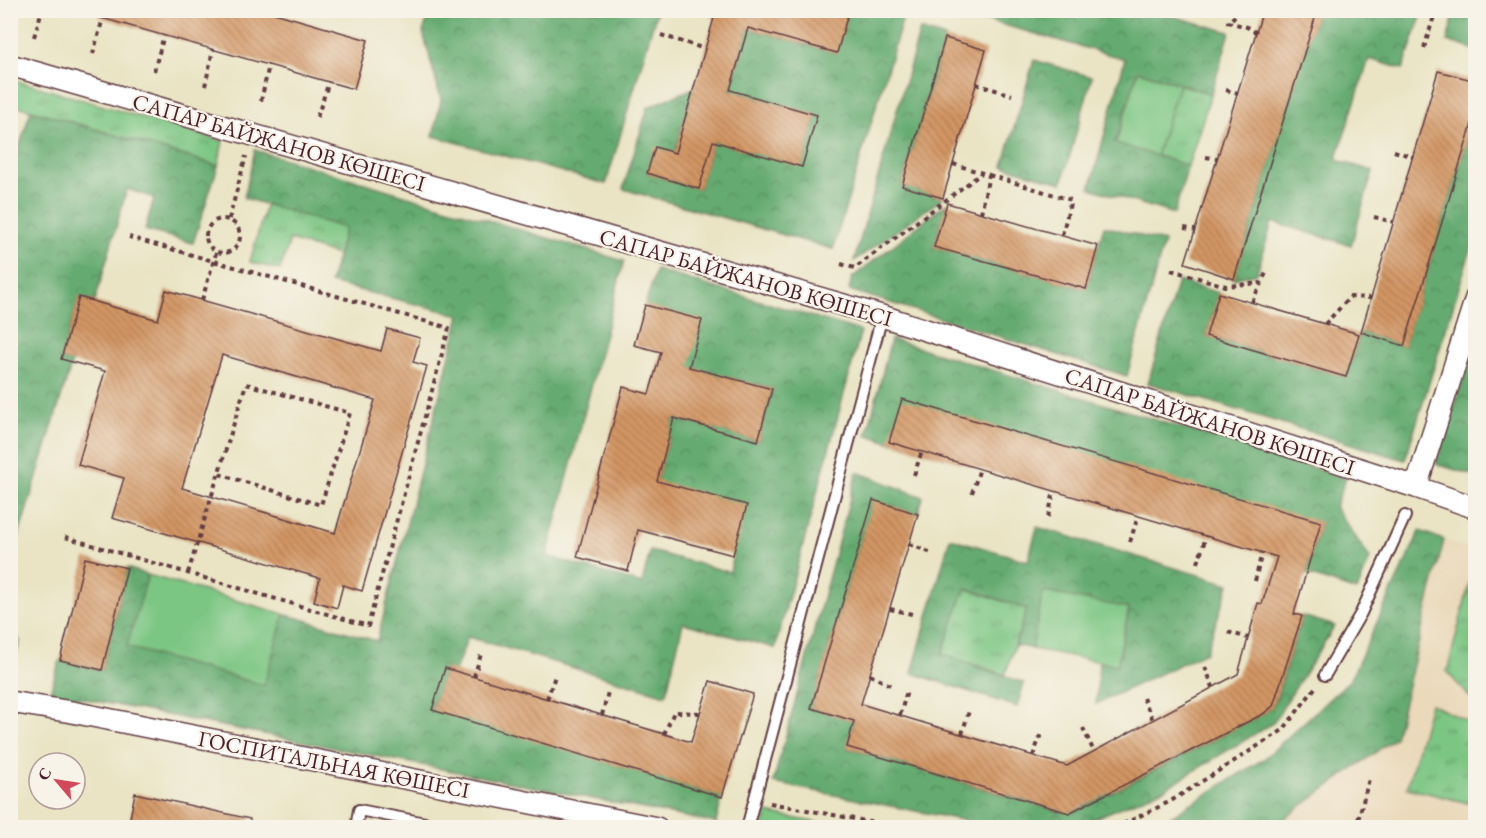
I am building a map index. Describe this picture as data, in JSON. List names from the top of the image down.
{
  "streets": {
    "street": ["САПАР БАЙЖАНОВ КӨШЕСІ", "ГОСПИТАЛЬНАЯ КӨШЕСІ"]
  },
  "north": "top left"
}
